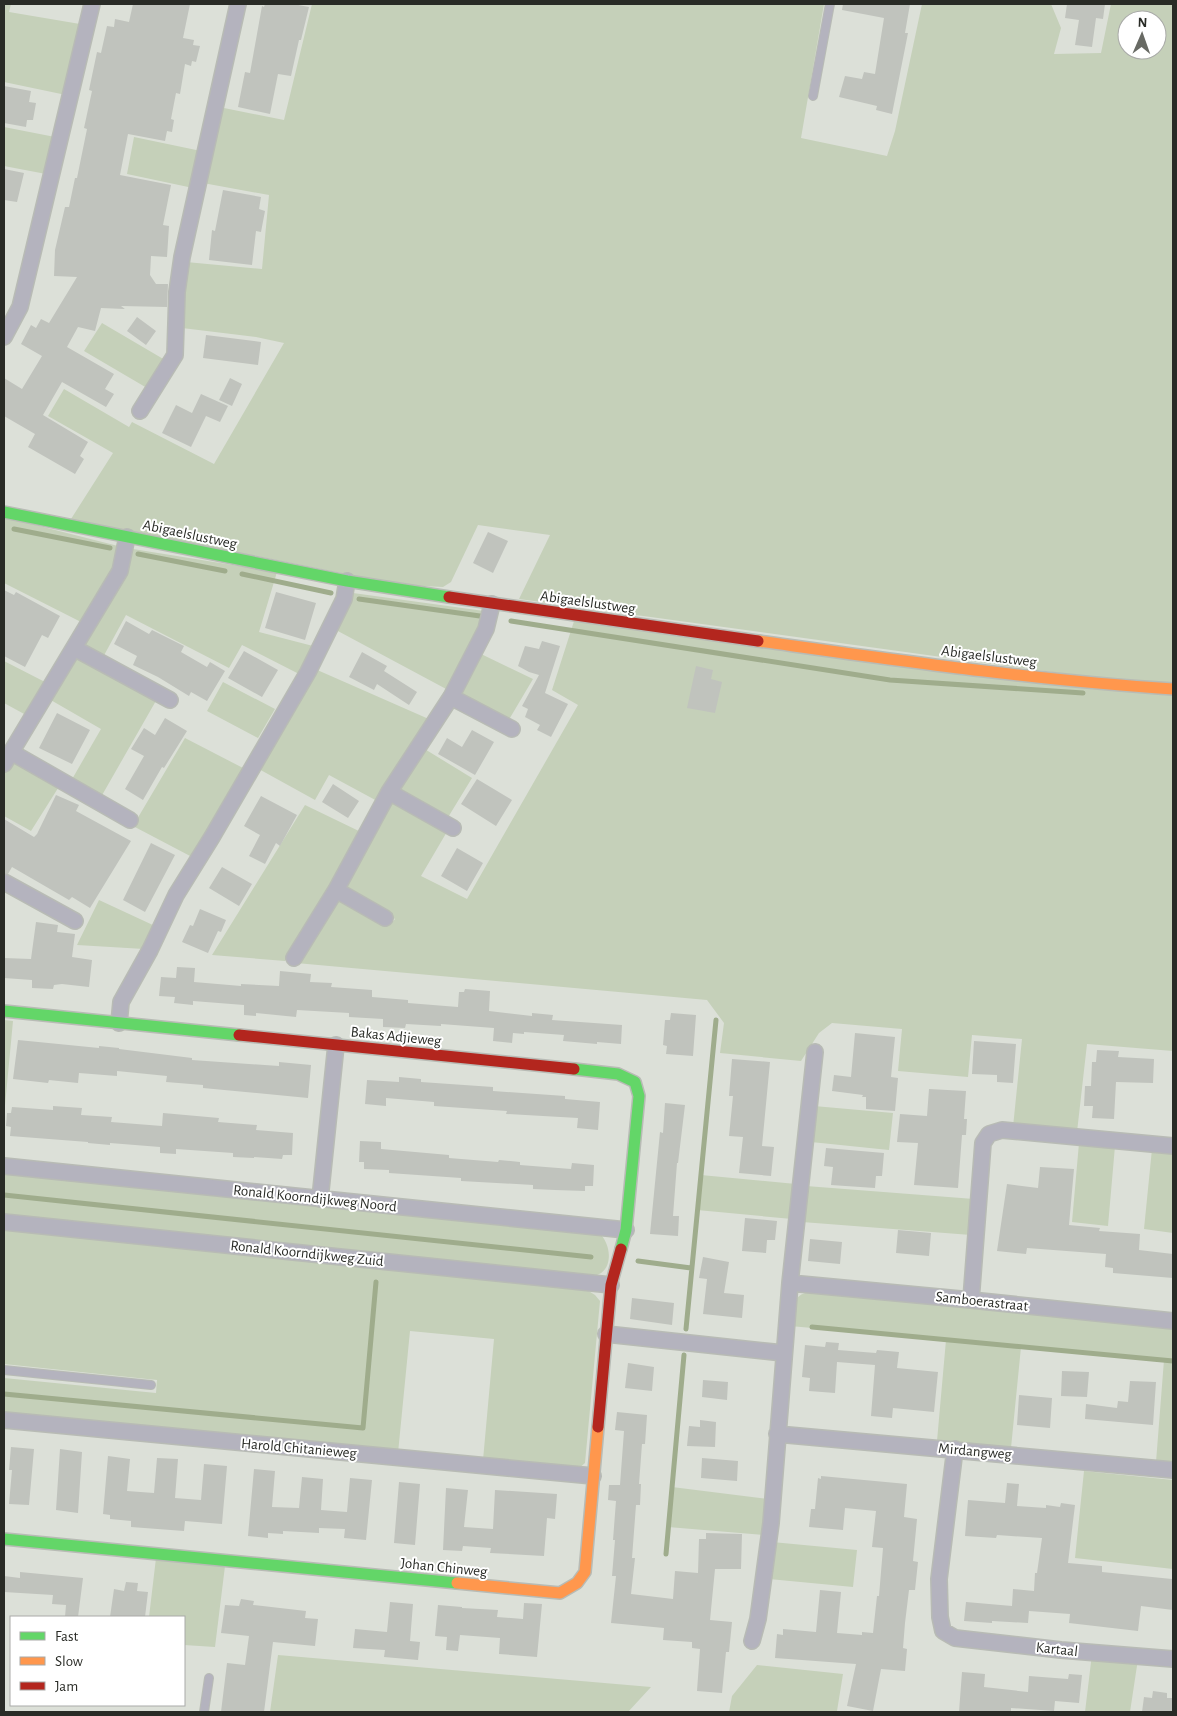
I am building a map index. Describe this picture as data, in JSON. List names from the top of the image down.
{
  "streets": {
    "street": [
      "Abigaelslustweg",
      "Bakas Adjieweg",
      "Ronald Koorndijkweg Noord",
      "Ronald Koorndijkweg Zuid",
      "Samboerastraat",
      "Harold Chitanieweg",
      "Mirdangweg",
      "Johan Chinweg",
      "Kartaal"
    ]
  },
  "crossings": [
    ["Bakas Adjieweg", "Ronald Koorndijkweg Noord"],
    ["Bakas Adjieweg", "Ronald Koorndijkweg Zuid"],
    ["Bakas Adjieweg", "Johan Chinweg"],
    ["Ronald Koorndijkweg Zuid", "Johan Chinweg"],
    ["Harold Chitanieweg", "Johan Chinweg"],
    ["Mirdangweg", "Kartaal"]
  ],
  "legend": ["Fast", "Slow", "Jam"],
  "north": "top"
}
